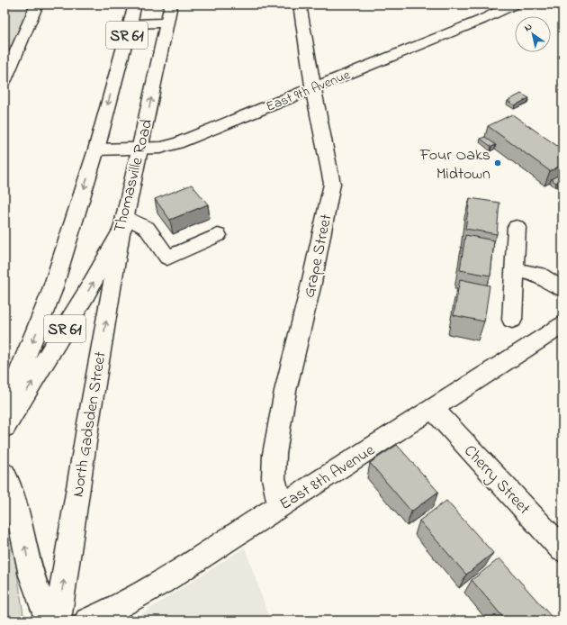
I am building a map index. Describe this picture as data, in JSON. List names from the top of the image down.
{
  "streets": {
    "street": [
      "SR 61",
      "East 9th Avenue",
      "Thomasville Road",
      "Grape Street",
      "North Gadsden Street",
      "East 8th Avenue",
      "Cherry Street"
    ]
  },
  "crossings": [
    ["SR 61", "East 9th Avenue"],
    ["East 9th Avenue", "Thomasville Road"],
    ["East 9th Avenue", "Grape Street"],
    ["Thomasville Road", "North Gadsden Street"],
    ["Grape Street", "East 8th Avenue"],
    ["East 8th Avenue", "Cherry Street"]
  ],
  "places": ["Four Oaks Midtown"],
  "north": "top left"
}
